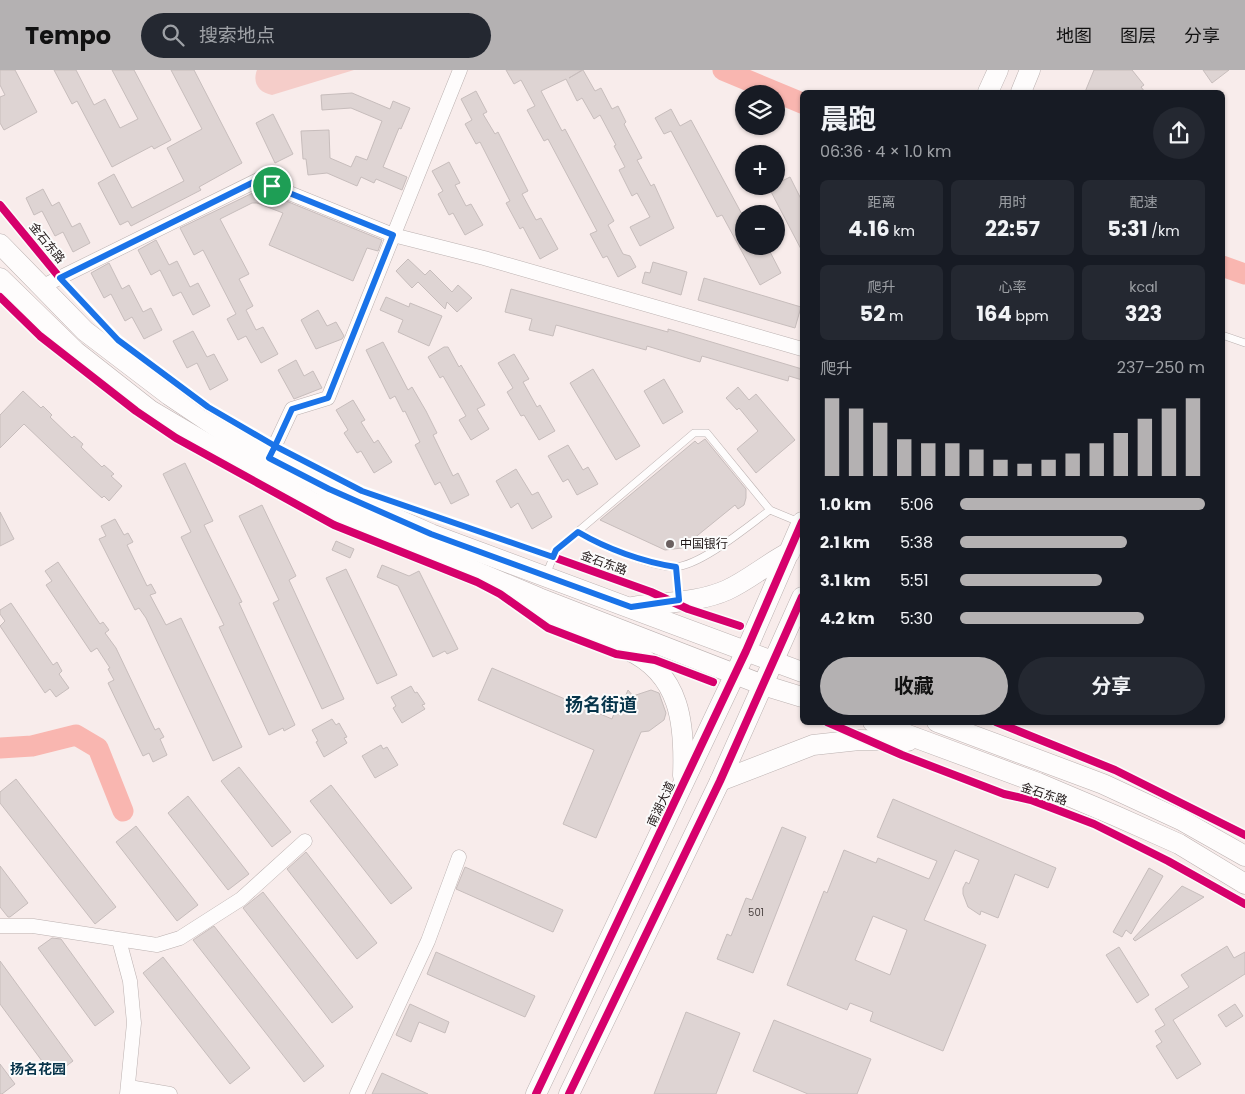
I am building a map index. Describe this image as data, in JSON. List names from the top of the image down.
{
  "streets": {
    "main road": ["金石东路", "南湖大道"]
  },
  "districts": ["扬名街道", "扬名花园"],
  "places": ["中国银行"],
  "house_numbers": ["501"],
  "page": {
    "header": "Tempo",
    "search": "搜索地点",
    "nav": ["地图", "图层", "分享"],
    "map_buttons": ["+", "−"],
    "heading": ["晨跑", "06:36 · 4 × 1.0 km"],
    "stats": [
      ["距离", "4.16 km"],
      ["用时", "22:57"],
      ["配速", "5:31 /km"],
      ["爬升", "52 m"],
      ["心率", "164 bpm"],
      ["kcal", "323"]
    ],
    "chart": ["爬升", "237–250 m"],
    "list": [
      {
        "name": "1.0 km",
        "note": "5:06"
      },
      {
        "name": "2.1 km",
        "note": "5:38"
      },
      {
        "name": "3.1 km",
        "note": "5:51"
      },
      {
        "name": "4.2 km",
        "note": "5:30"
      }
    ],
    "buttons": ["收藏", "分享"]
  }
}
